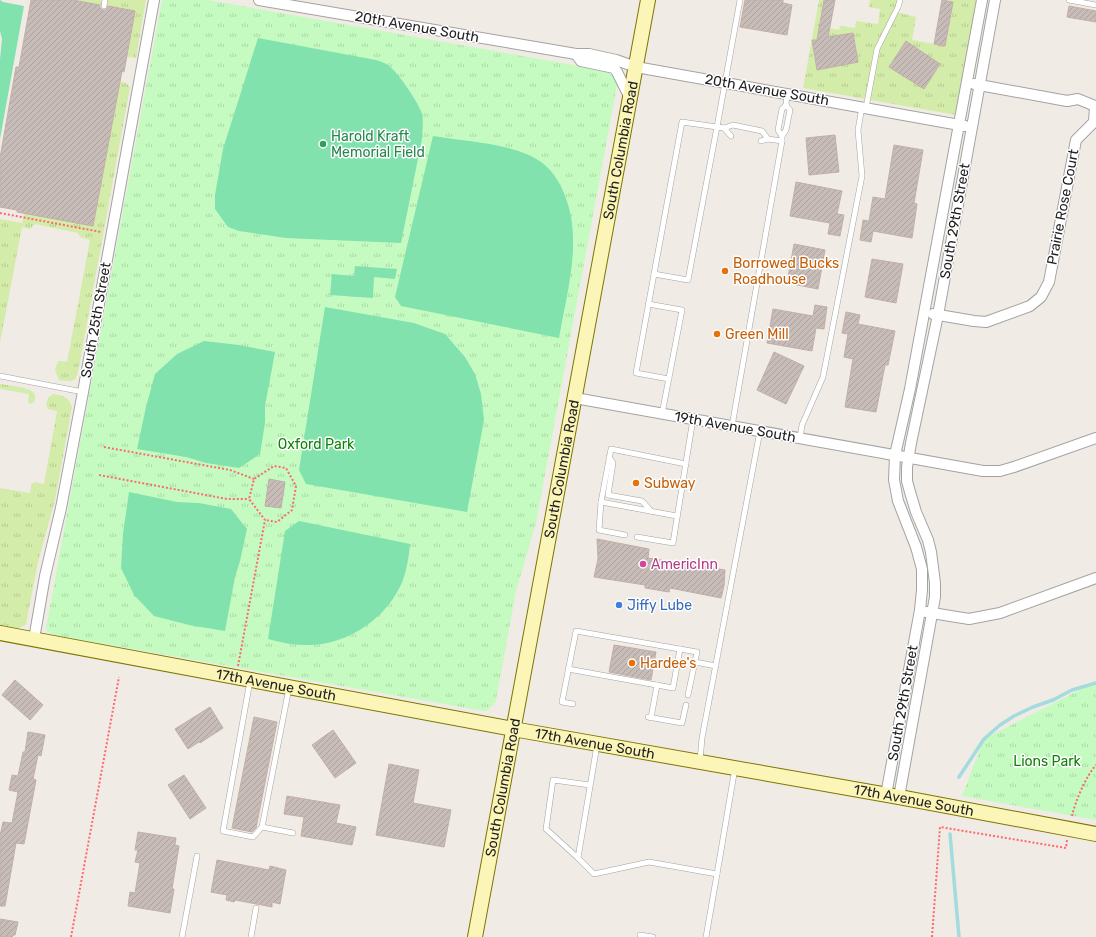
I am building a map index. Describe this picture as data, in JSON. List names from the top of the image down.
{
  "streets": {
    "street": [
      "20th Avenue South",
      "South Columbia Road",
      "Prairie Rose Court",
      "South 29th Street",
      "South 25th Street",
      "19th Avenue South",
      "17th Avenue South"
    ]
  },
  "crossings": [
    ["20th Avenue South", "South Columbia Road"],
    ["20th Avenue South", "South 29th Street"],
    ["South Columbia Road", "19th Avenue South"],
    ["South Columbia Road", "17th Avenue South"],
    ["Prairie Rose Court", "South 29th Street"],
    ["South 29th Street", "19th Avenue South"],
    ["South 29th Street", "17th Avenue South"],
    ["South 25th Street", "17th Avenue South"]
  ],
  "parks": ["Oxford Park", "Lions Park"],
  "places": [
    "Harold Kraft Memorial Field",
    "Borrowed Bucks Roadhouse",
    "Green Mill",
    "Subway",
    "AmericInn",
    "Jiffy Lube",
    "Hardee's"
  ]
}
